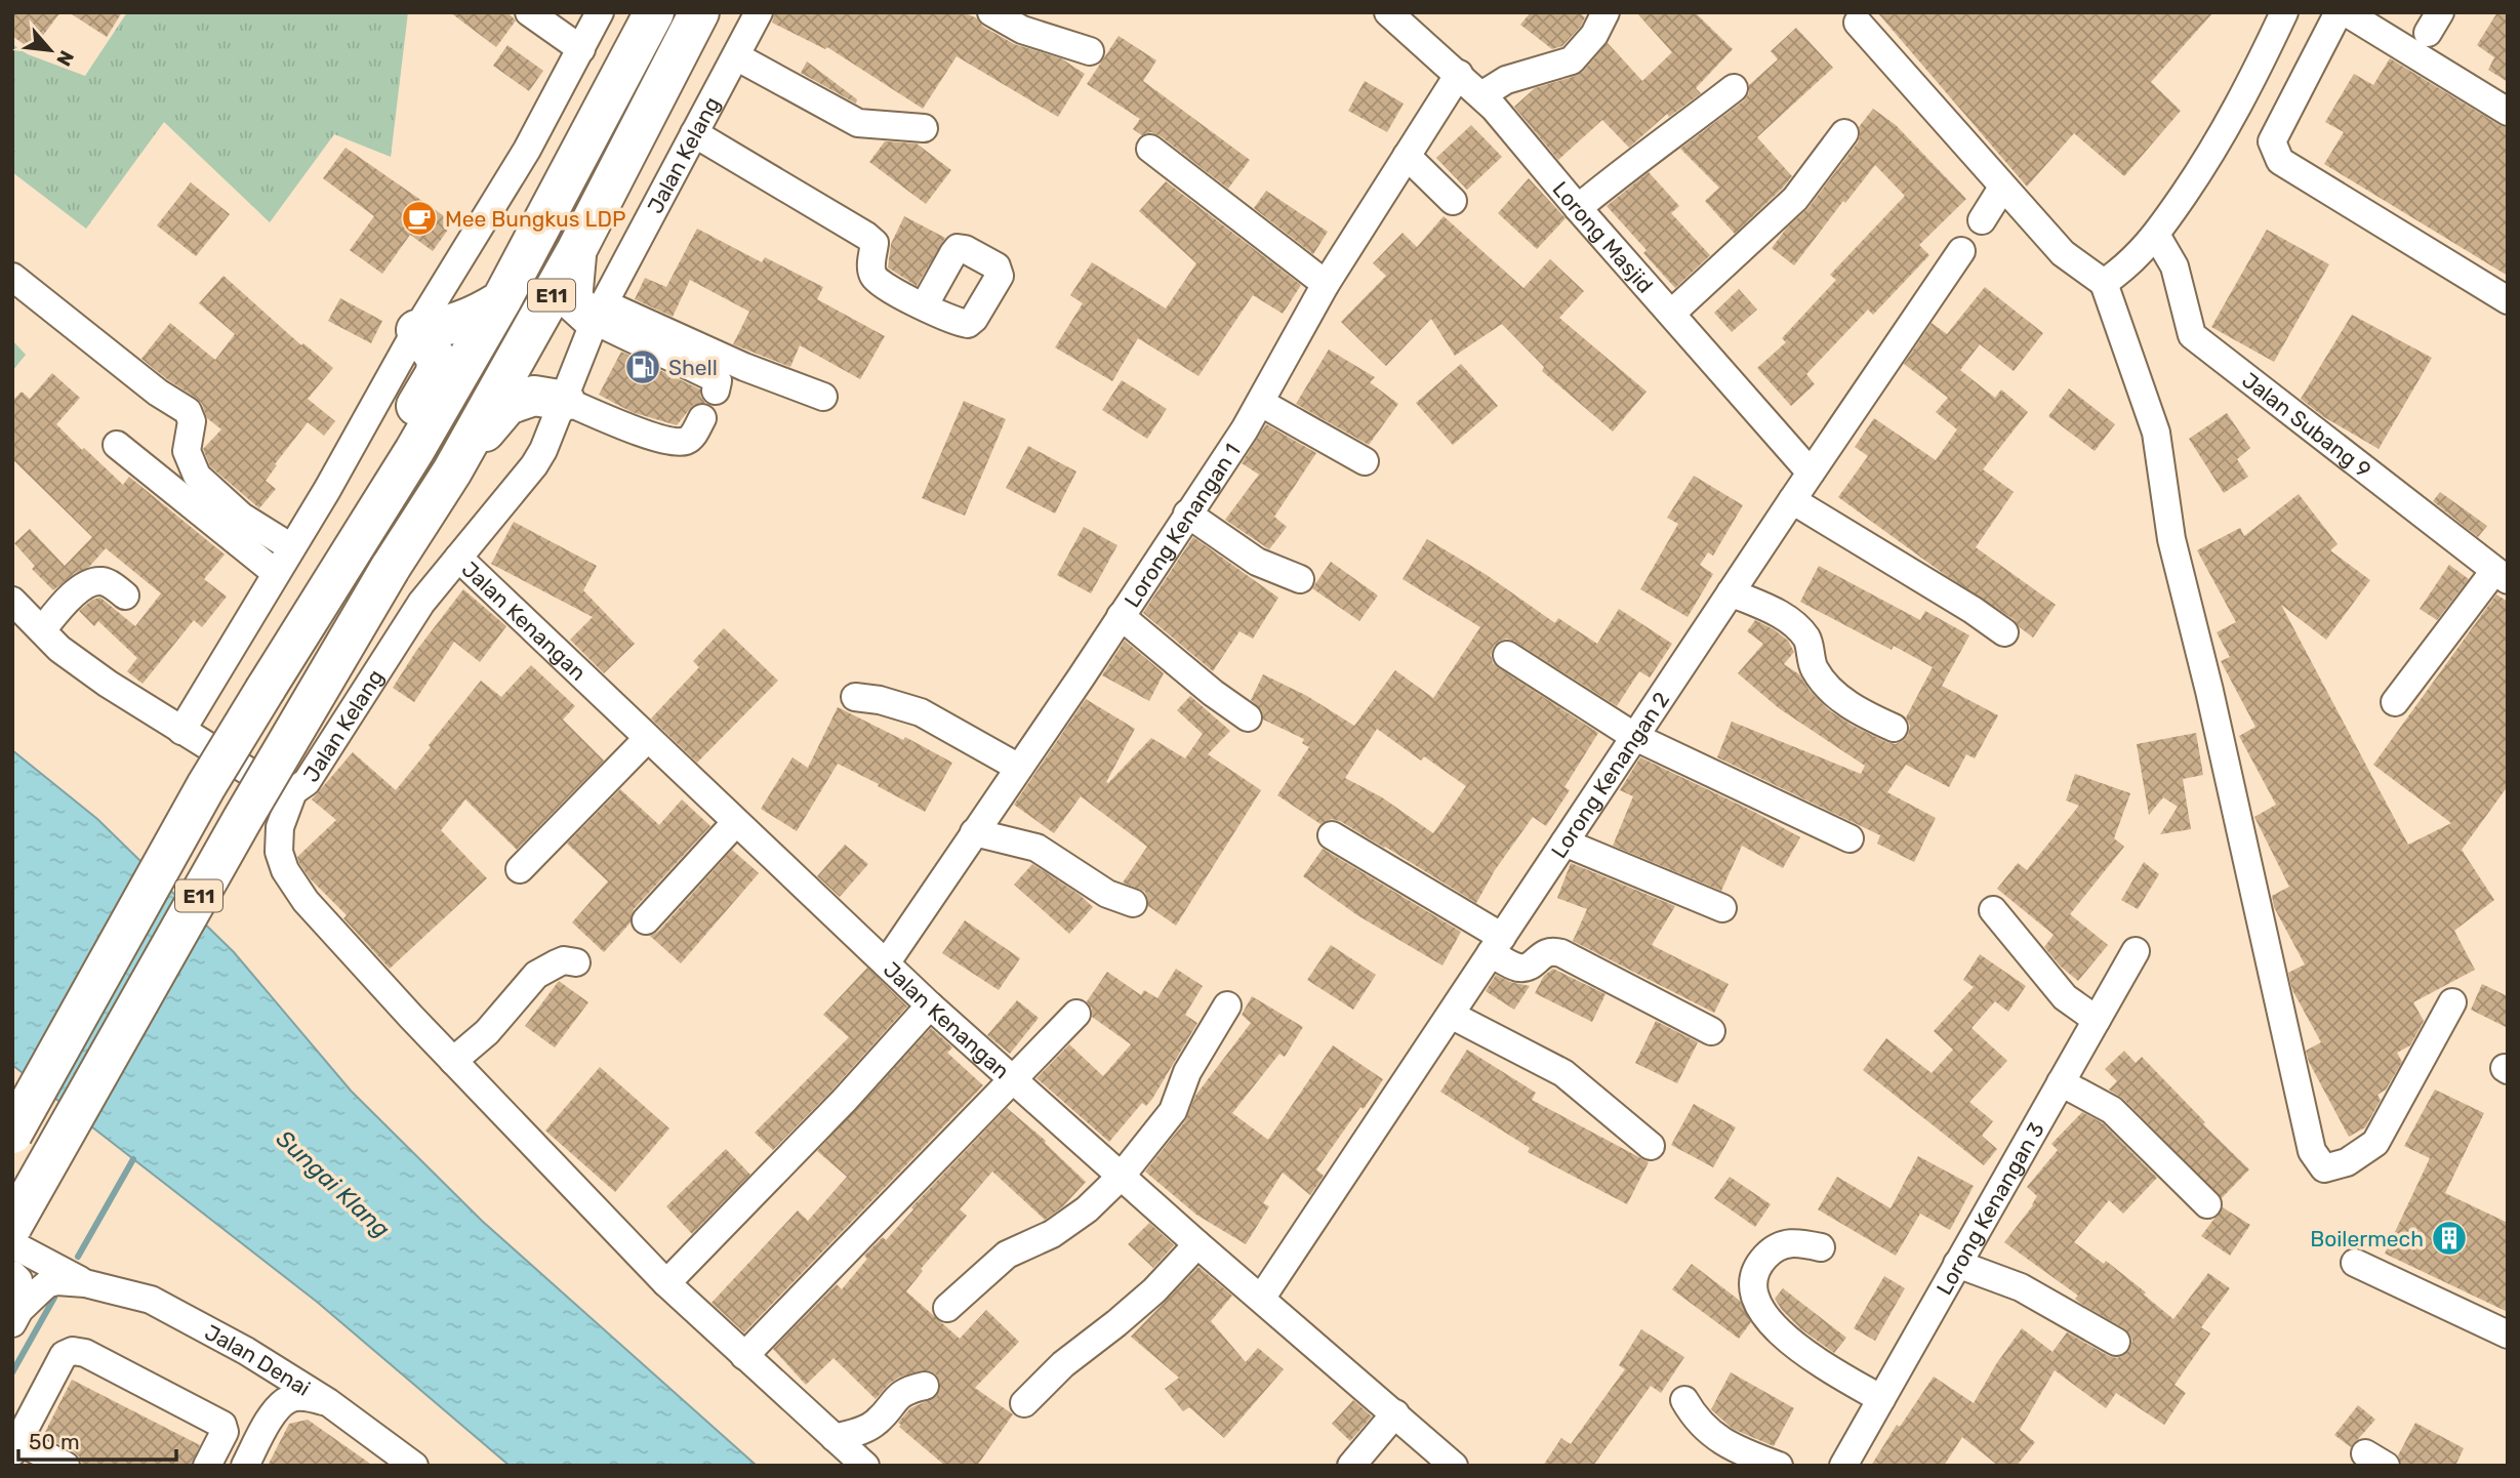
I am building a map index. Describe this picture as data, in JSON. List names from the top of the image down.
{
  "streets": {
    "highway": ["E11"],
    "street": [
      "Jalan Kelang",
      "Lorong Masjid",
      "Jalan Subang 9",
      "Lorong Kenangan 1",
      "Jalan Kenangan",
      "Lorong Kenangan 2",
      "Lorong Kenangan 3",
      "Jalan Denai"
    ]
  },
  "crossings": [
    ["Jalan Kelang", "Jalan Kenangan"],
    ["Lorong Masjid", "Lorong Kenangan 1"],
    ["Lorong Masjid", "Lorong Kenangan 2"],
    ["Lorong Kenangan 1", "Jalan Kenangan"],
    ["Jalan Kenangan", "Lorong Kenangan 2"]
  ],
  "water": ["Sungai Klang"],
  "places": {
    "cafe": ["Mee Bungkus LDP"],
    "fuel station": ["Shell"],
    "building": ["Boilermech"]
  },
  "scale_bar": "50 m",
  "north": "bottom right"
}
